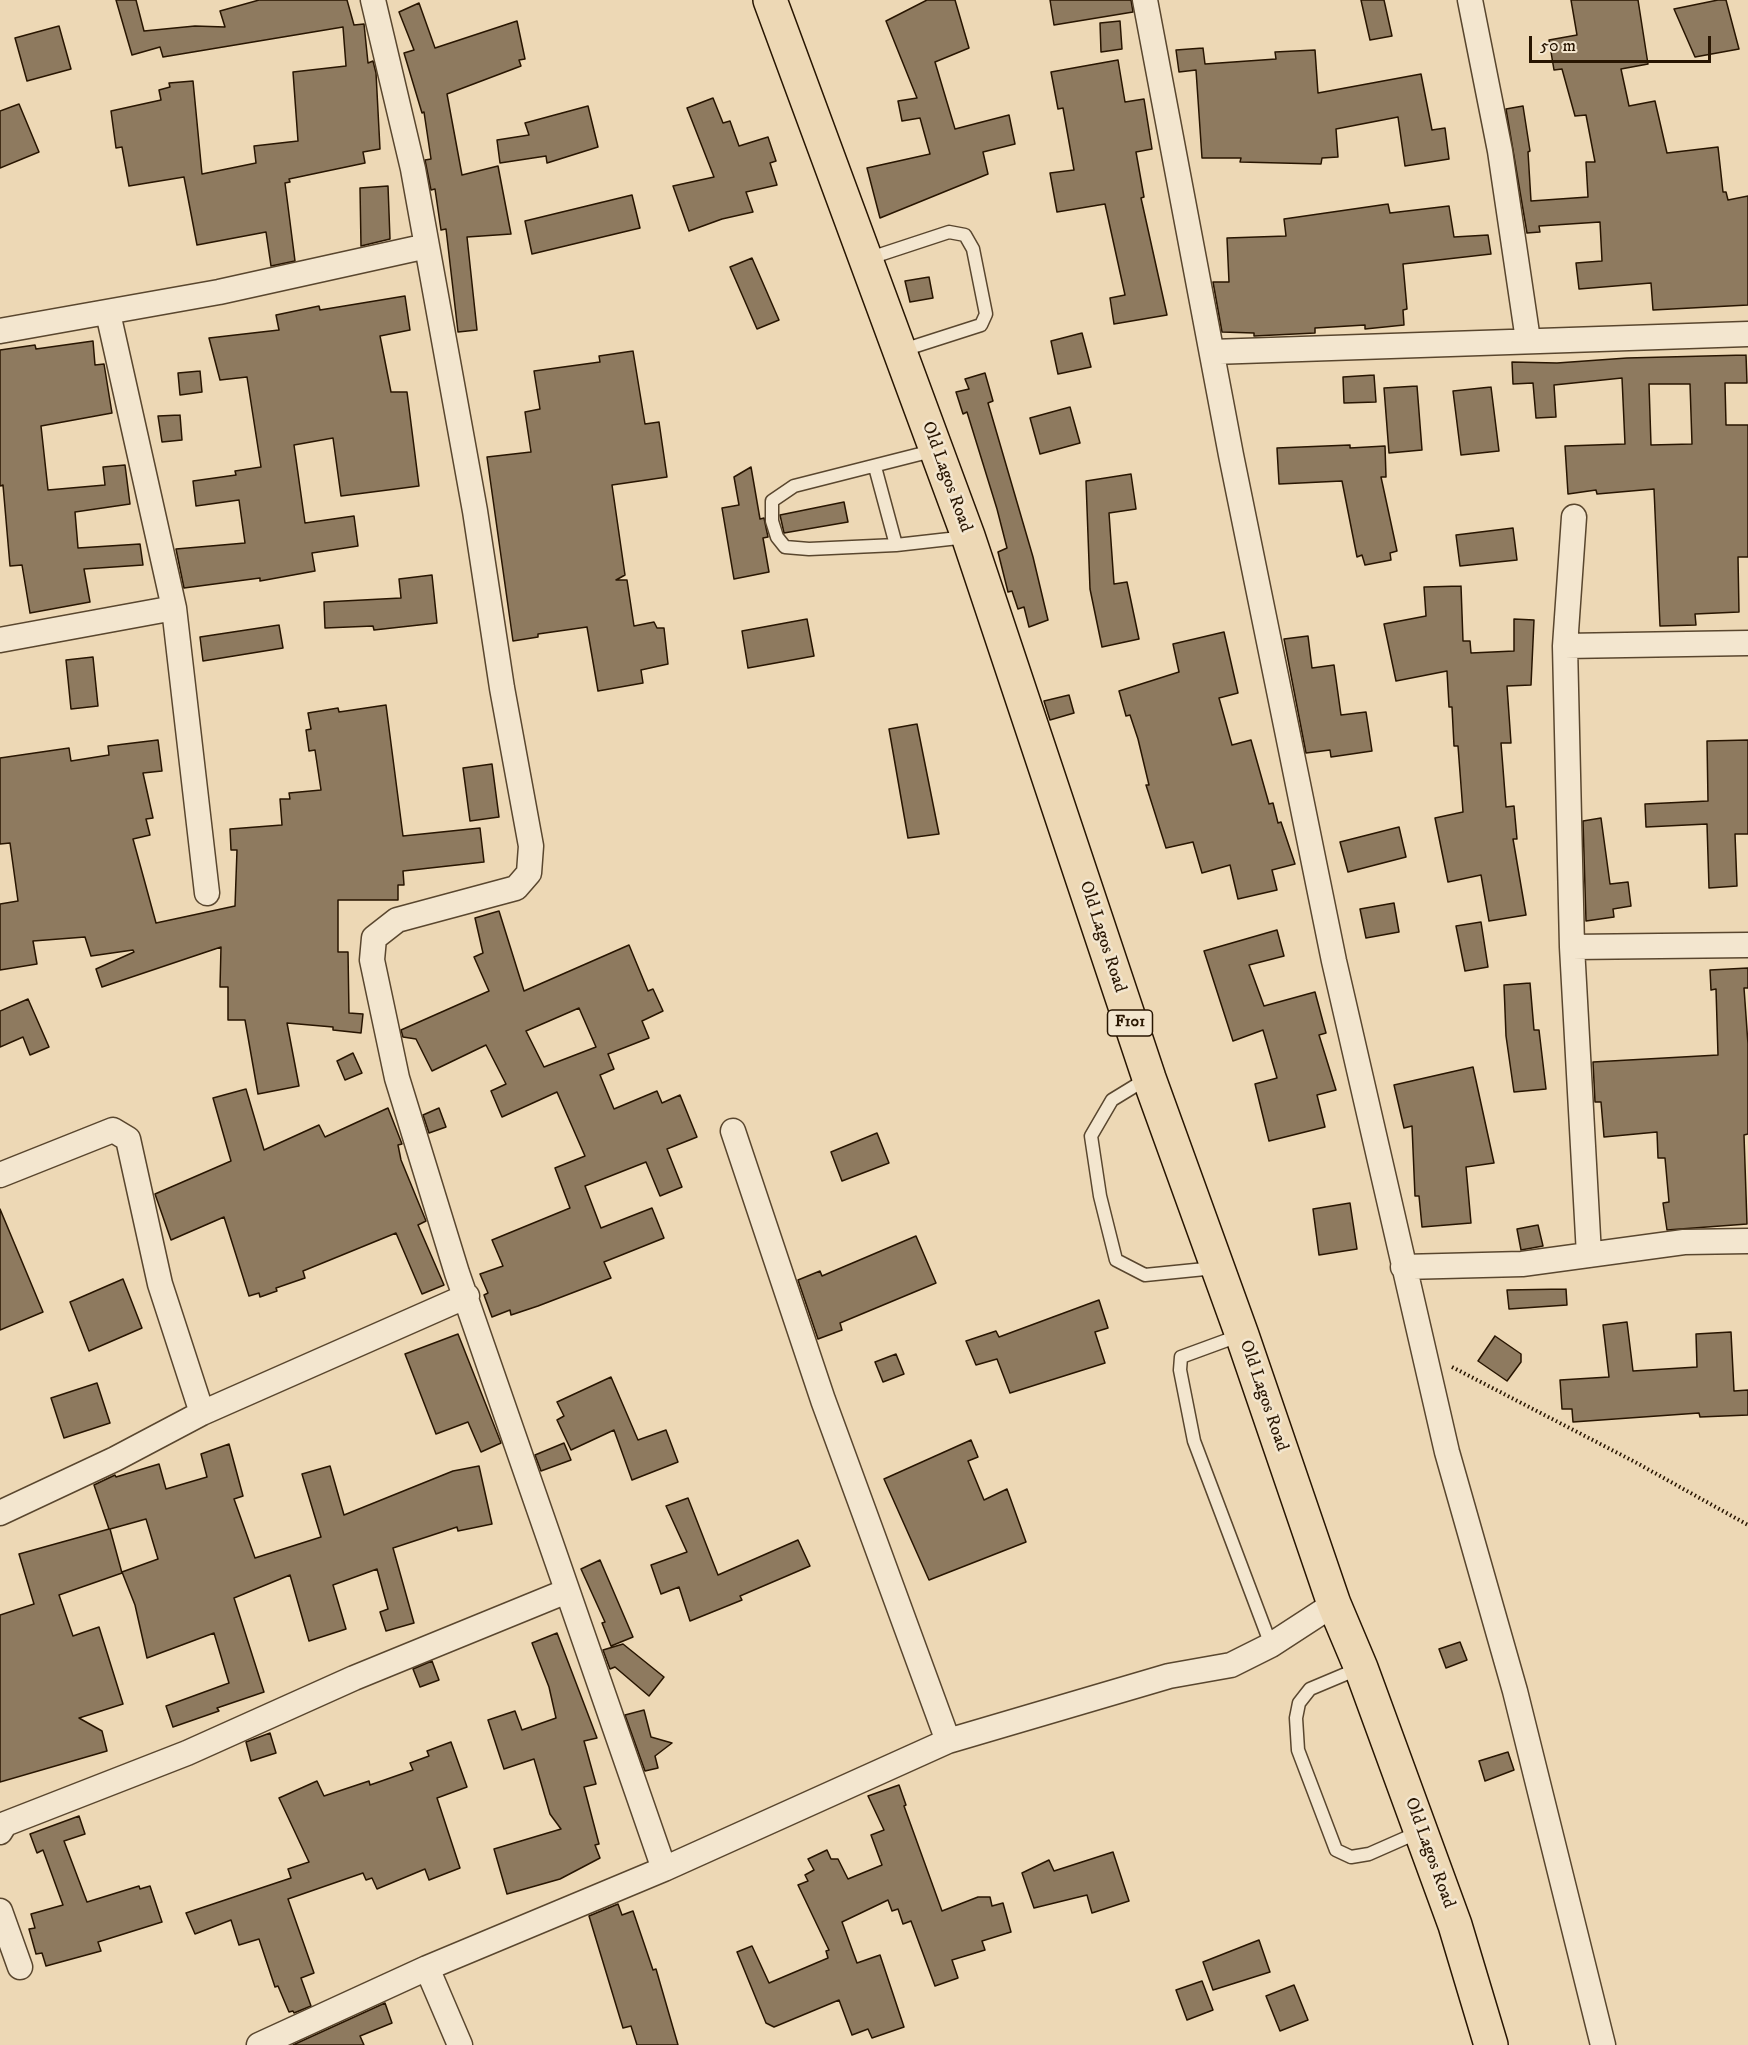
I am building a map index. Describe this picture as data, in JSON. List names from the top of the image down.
{
  "streets": {
    "main road": ["Old Lagos Road", "F101"]
  },
  "scale_bar": "50 m"
}
